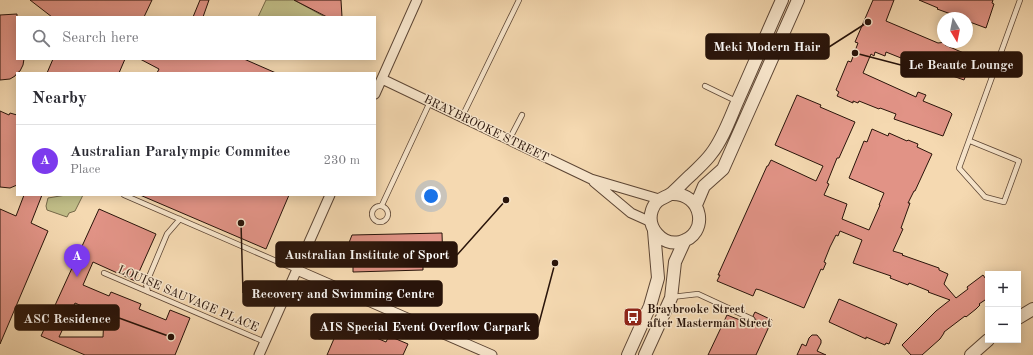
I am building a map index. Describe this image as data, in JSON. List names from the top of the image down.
{
  "streets": {
    "street": ["BRAYBROOKE STREET"],
    "lane": ["LOUISE SAUVAGE PLACE"]
  },
  "places": {
    "other": [
      "Meki Modern Hair",
      "Le Beaute Lounge",
      "Australian Institute of Sport",
      "Recovery and Swimming Centre",
      "AIS Special Event Overflow Carpark",
      "ASC Residence"
    ],
    "bus stop": ["Braybrooke Street after Masterman Street"]
  },
  "north": "bottom",
  "page": {
    "search": "Search here",
    "heading": "Nearby",
    "list": [
      {
        "mark": "A",
        "name": "Australian Paralympic Commitee",
        "note": "Place",
        "value": "230 m"
      }
    ],
    "pins": "A",
    "map_buttons": ["+", "−"]
  }
}
